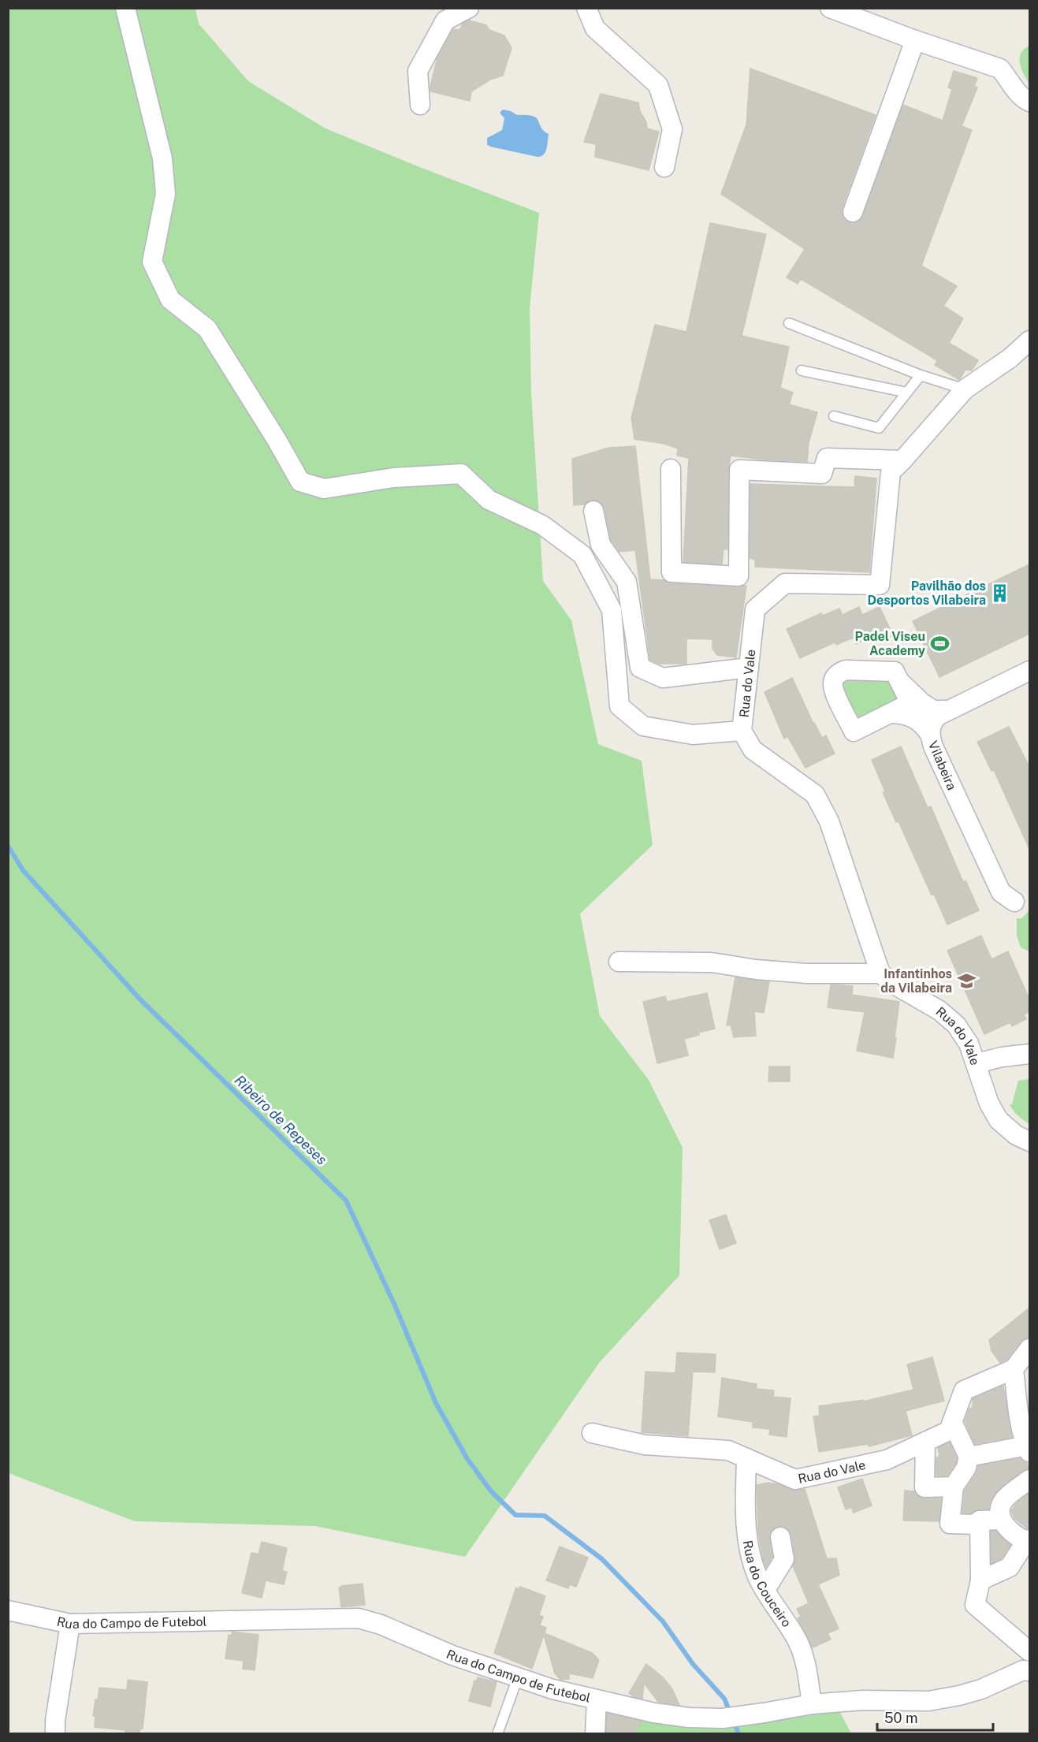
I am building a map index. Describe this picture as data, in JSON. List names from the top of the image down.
{
  "streets": {
    "street": [
      "Rua do Vale",
      "Vilabeira",
      "Rua do Couceiro",
      "Rua do Campo de Futebol"
    ]
  },
  "crossings": [
    ["Rua do Vale", "Rua do Couceiro"],
    ["Rua do Couceiro", "Rua do Campo de Futebol"]
  ],
  "water": ["Ribeiro de Repeses"],
  "places": {
    "building": ["Pavilhão dos Desportos Vilabeira"],
    "sports": ["Padel Viseu Academy"],
    "school or university": ["Infantinhos da Vilabeira"]
  },
  "scale_bar": "50 m"
}
